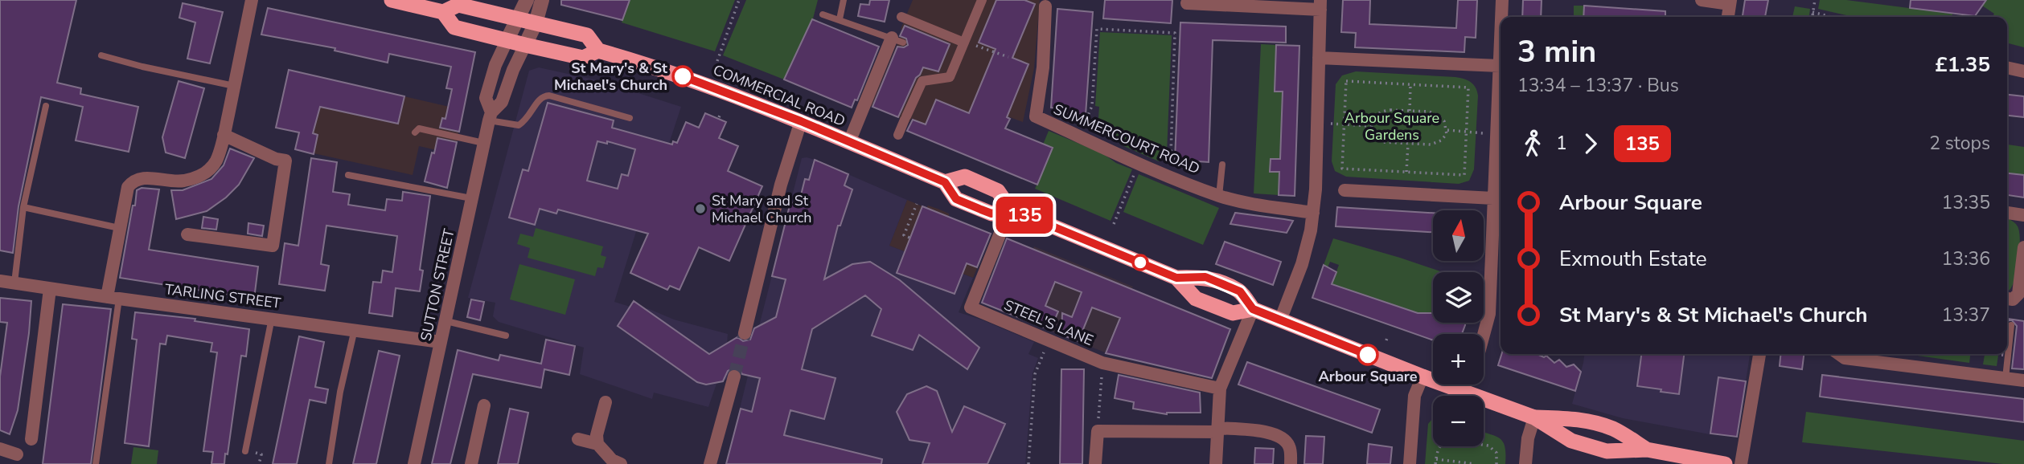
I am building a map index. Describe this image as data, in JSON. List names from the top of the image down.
{
  "streets": {
    "highway": ["COMMERCIAL ROAD"],
    "street": [
      "SUMMERCOURT ROAD",
      "SUTTON STREET",
      "TARLING STREET",
      "STEEL'S LANE"
    ]
  },
  "crossings": [
    ["COMMERCIAL ROAD", "SUTTON STREET"],
    ["COMMERCIAL ROAD", "STEEL'S LANE"],
    ["SUTTON STREET", "TARLING STREET"]
  ],
  "parks": ["Arbour Square Gardens"],
  "places": ["St Mary's & St Michael's Church", "St Mary and St Michael Church", "Arbour Square"],
  "lines": ["bus line 135"],
  "north": "top",
  "page": {
    "on_map": "135",
    "heading": ["3 min", "13:34 – 13:37 · Bus", "£1.35"],
    "legs": ["1", "135", "2 stops"],
    "list": [
      {
        "name": "Arbour Square",
        "value": "13:35"
      },
      {
        "name": "Exmouth Estate",
        "value": "13:36"
      },
      {
        "name": "St Mary's & St Michael's Church",
        "value": "13:37"
      }
    ],
    "map_buttons": ["+", "−"]
  }
}
